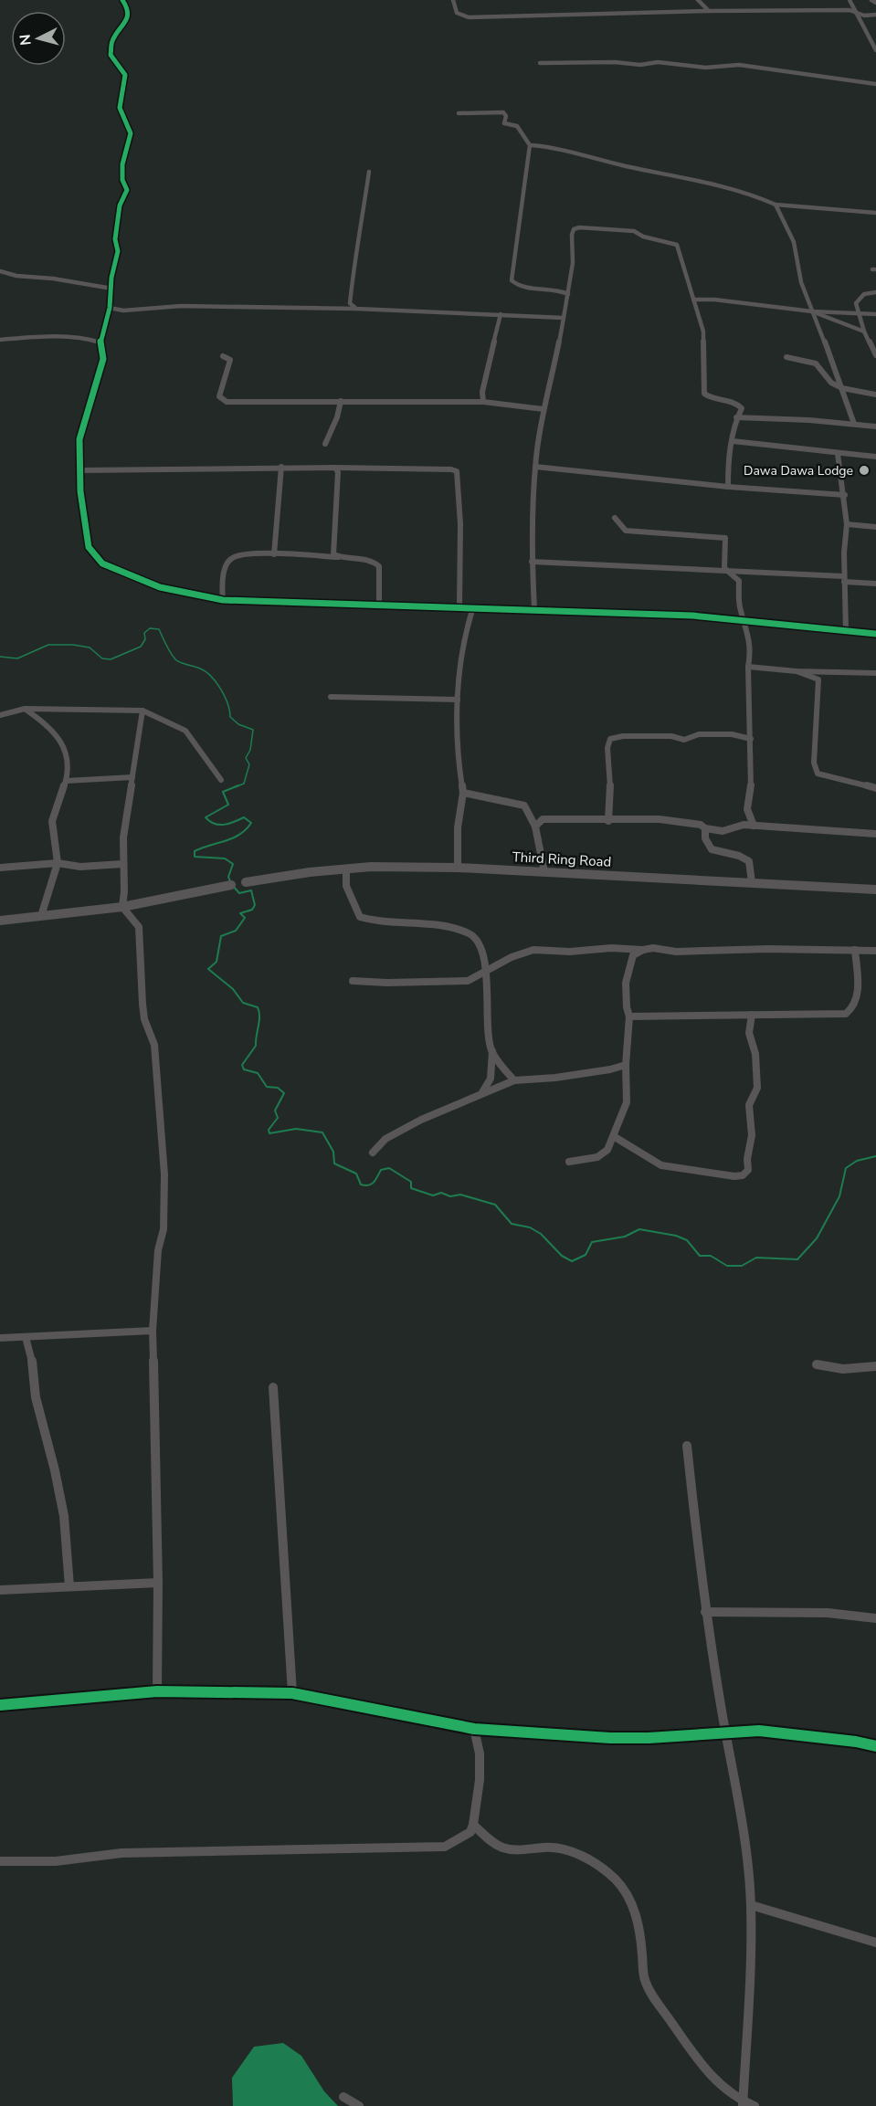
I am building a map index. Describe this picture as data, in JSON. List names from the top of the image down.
{
  "streets": {
    "street": ["Third Ring Road"]
  },
  "places": ["Dawa Dawa Lodge"],
  "north": "left"
}
